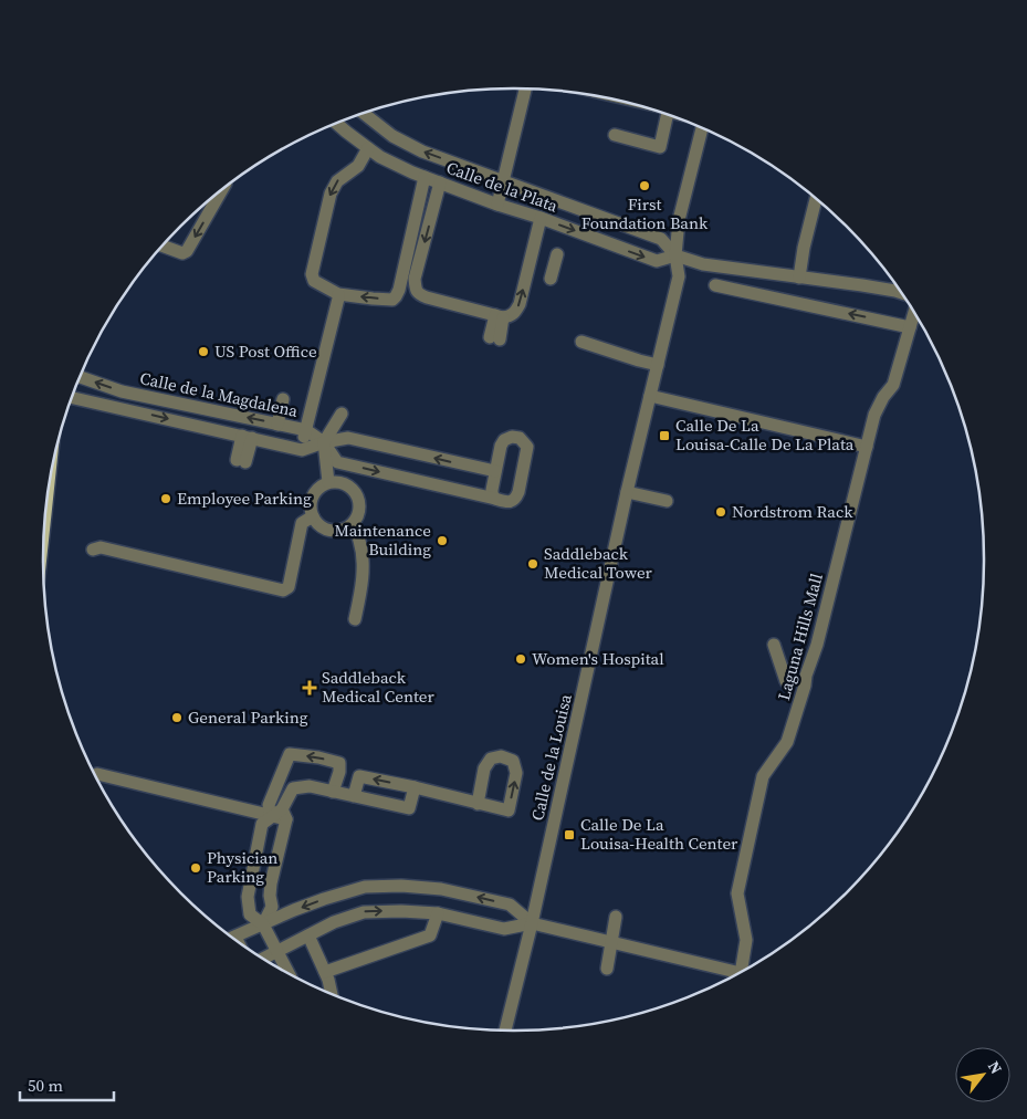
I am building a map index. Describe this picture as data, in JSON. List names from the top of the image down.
{
  "streets": {
    "street": [
      "Calle de la Plata",
      "Calle de la Magdalena",
      "Laguna Hills Mall",
      "Calle de la Louisa"
    ]
  },
  "crossings": [
    ["Calle de la Plata", "Calle de la Louisa"]
  ],
  "places": {
    "other": [
      "First Foundation Bank",
      "US Post Office",
      "Employee Parking",
      "Nordstrom Rack",
      "Maintenance Building",
      "Saddleback Medical Tower",
      "Women's Hospital",
      "General Parking",
      "Physician Parking"
    ],
    "transit": ["Calle De La Louisa-Calle De La Plata", "Calle De La Louisa-Health Center"],
    "health": ["Saddleback Medical Center"]
  },
  "scale_bar": "50 m",
  "north": "top right"
}
